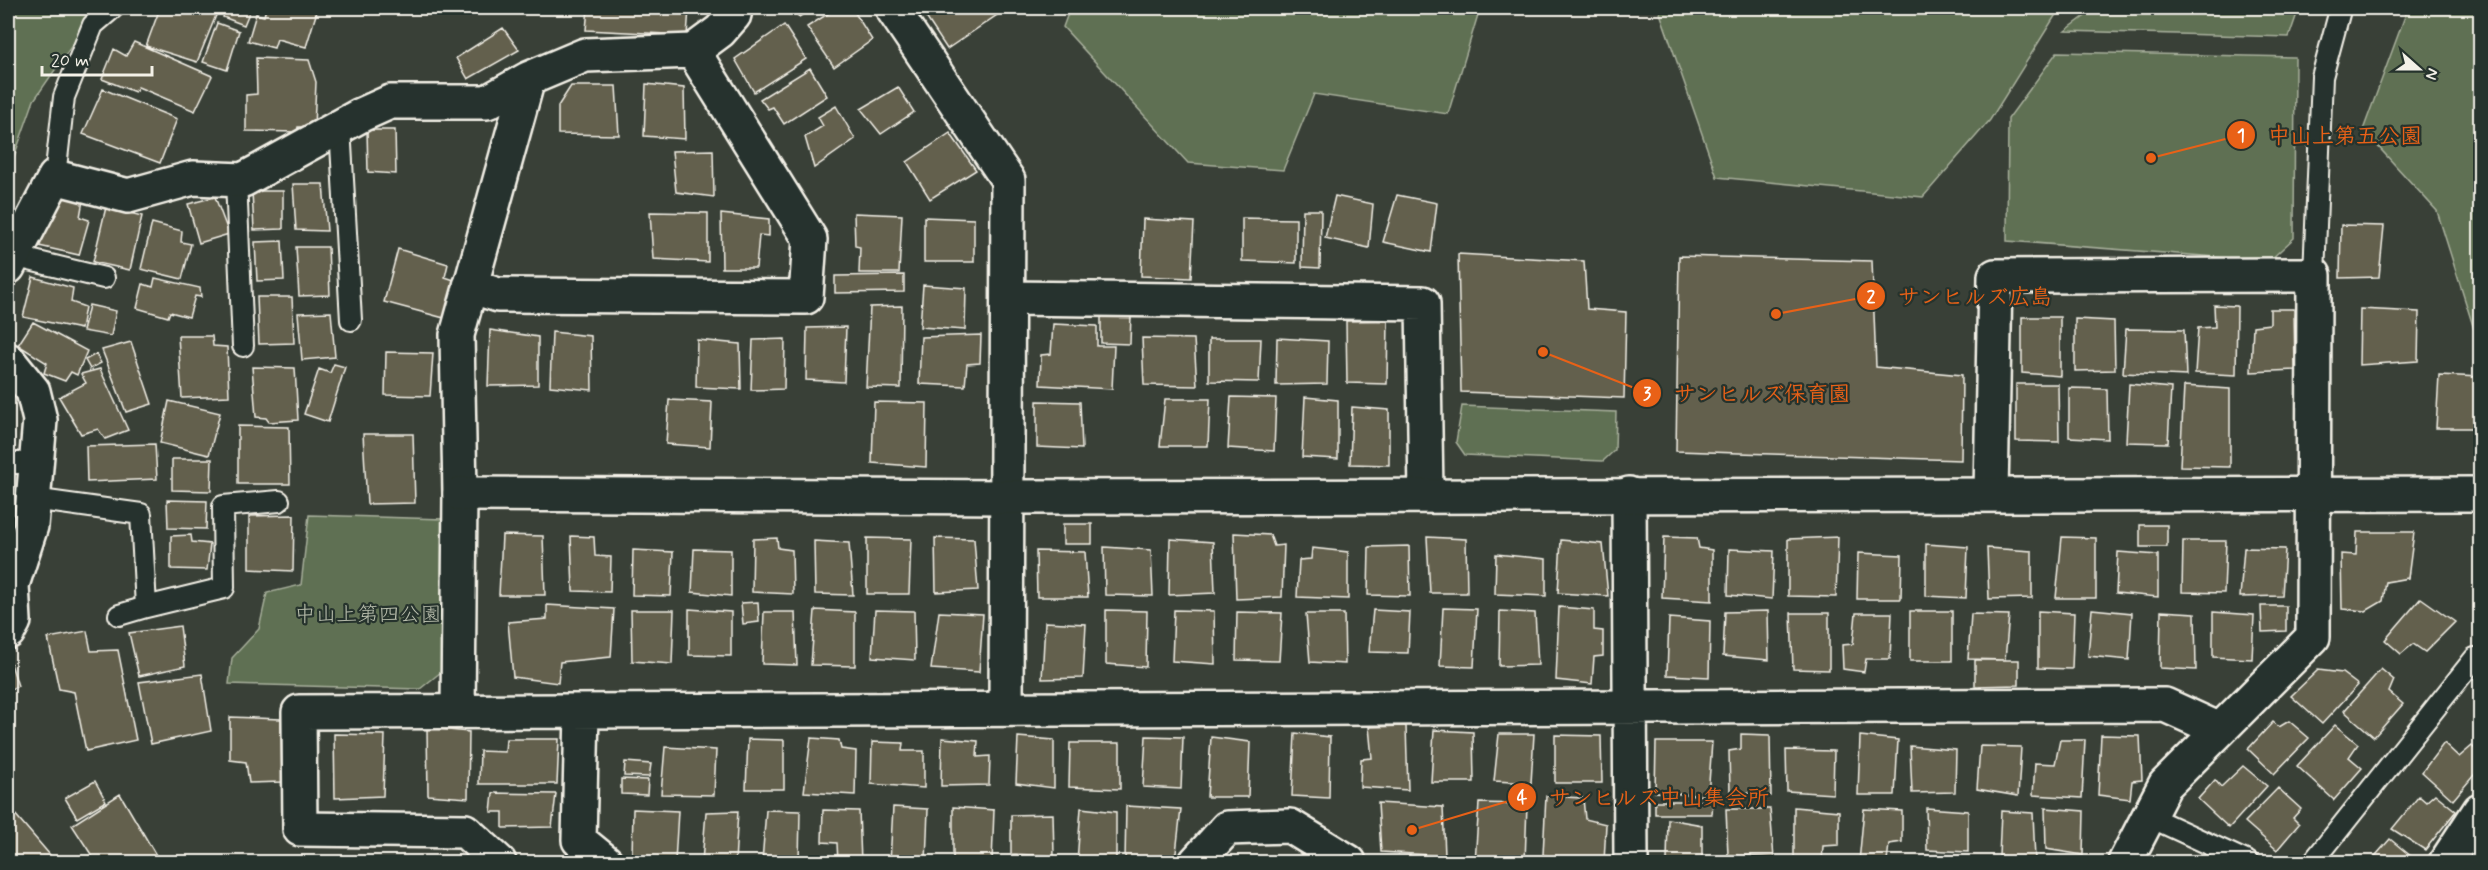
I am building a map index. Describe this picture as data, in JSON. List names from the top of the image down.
{
  "parks": ["中山上第四公園"],
  "places": [
    "中山上第五公園",
    "サンヒルズ広島",
    "サンヒルズ保育園",
    "サンヒルズ中山集会所"
  ],
  "scale_bar": "20 m",
  "north": "right"
}
